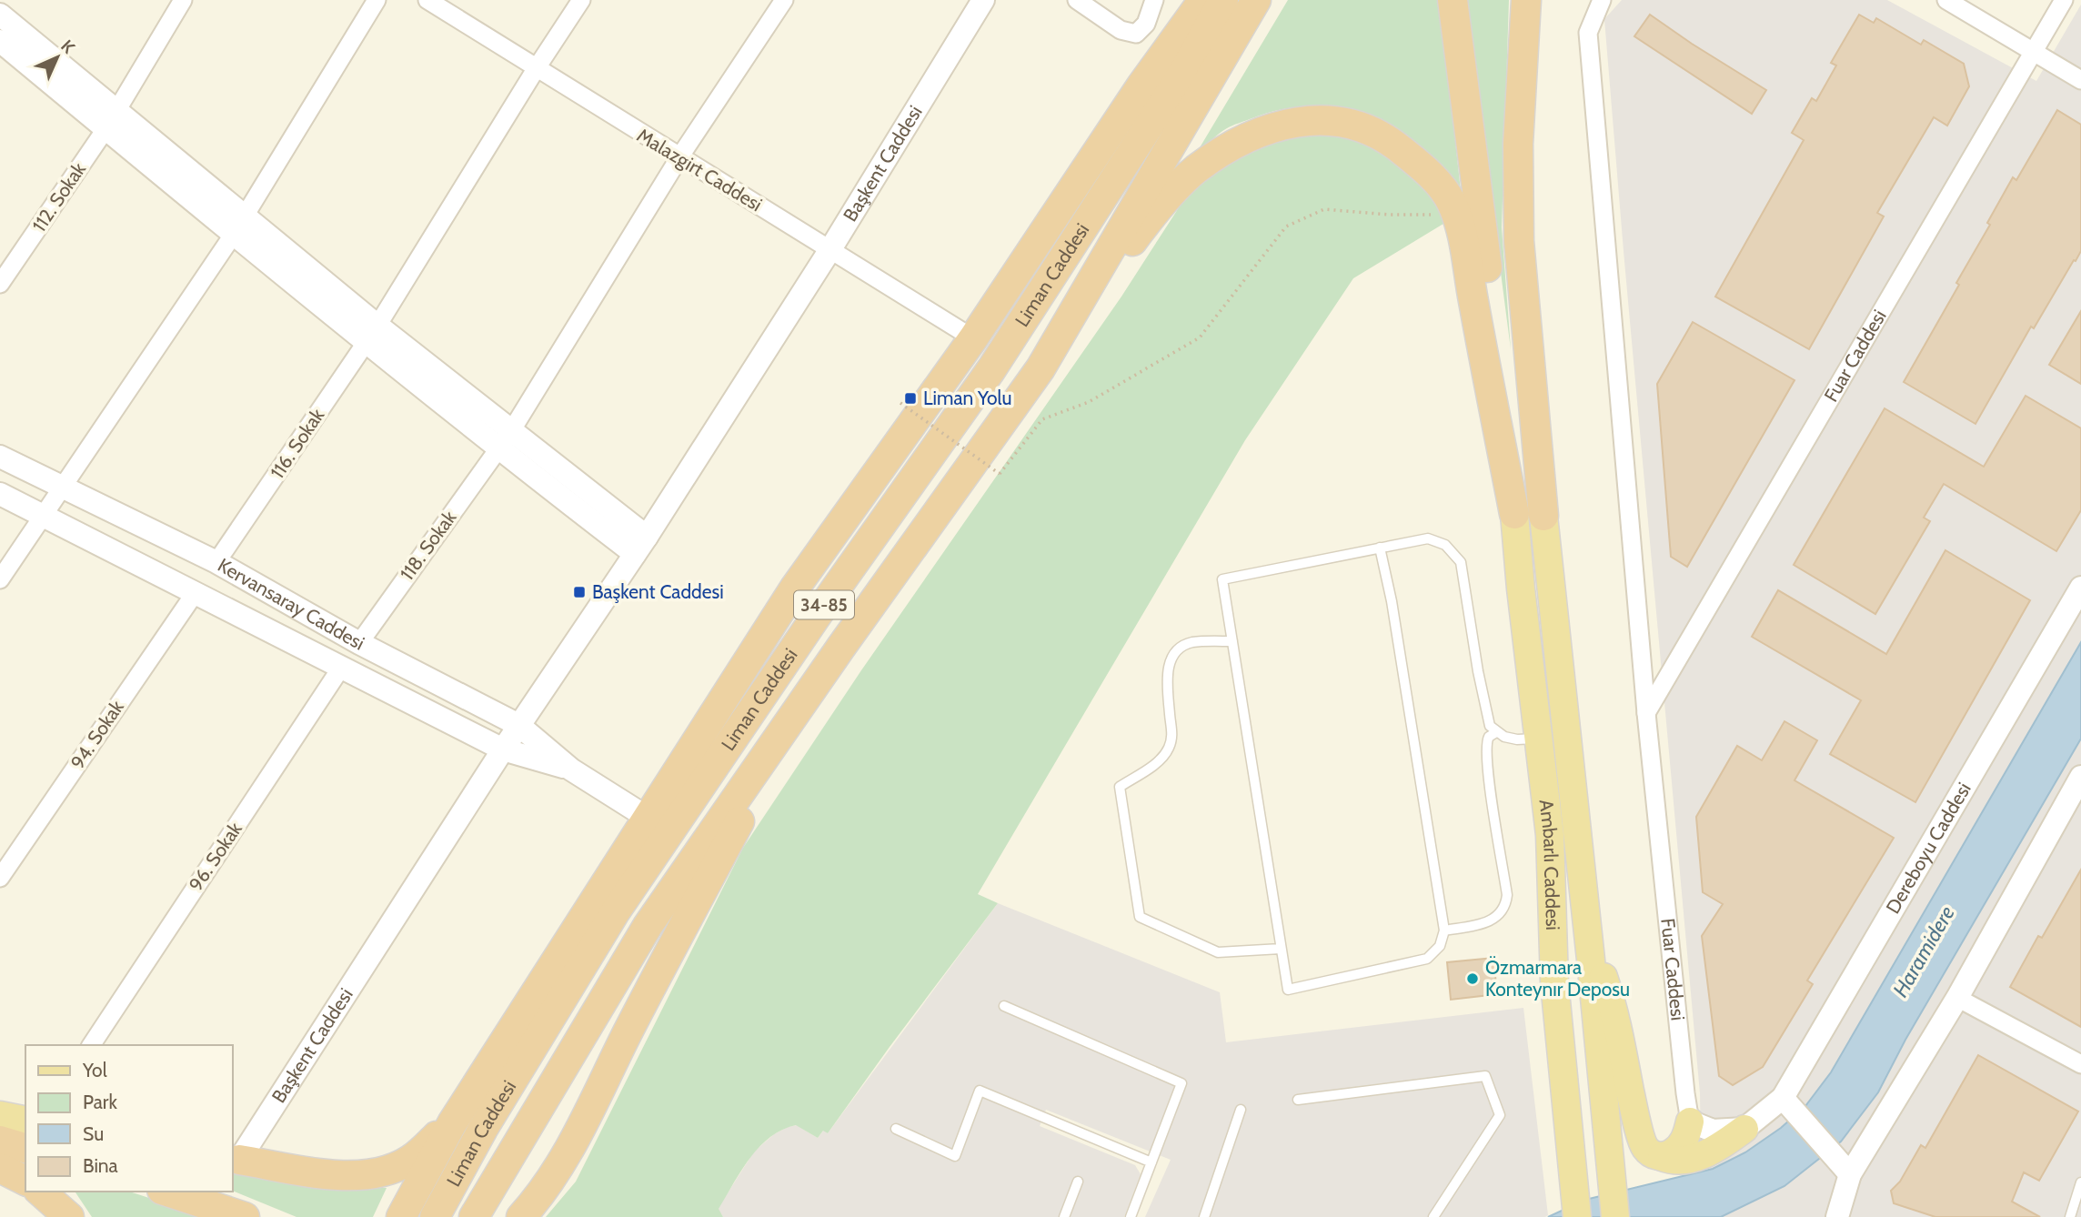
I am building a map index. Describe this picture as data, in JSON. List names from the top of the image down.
{
  "streets": {
    "highway": ["Liman Caddesi", "34-85"],
    "main road": ["Ambarlı Caddesi"],
    "street": [
      "Başkent Caddesi",
      "Malazgirt Caddesi",
      "112. Sokak",
      "Fuar Caddesi",
      "116. Sokak",
      "118. Sokak",
      "Kervansaray Caddesi",
      "94. Sokak",
      "Dereboyu Caddesi",
      "96. Sokak"
    ]
  },
  "crossings": [
    ["Başkent Caddesi", "Malazgirt Caddesi"],
    ["Başkent Caddesi", "Kervansaray Caddesi"],
    ["Malazgirt Caddesi", "116. Sokak"],
    ["Malazgirt Caddesi", "118. Sokak"],
    ["116. Sokak", "Kervansaray Caddesi"],
    ["118. Sokak", "Kervansaray Caddesi"],
    ["Kervansaray Caddesi", "94. Sokak"],
    ["Kervansaray Caddesi", "96. Sokak"]
  ],
  "water": ["Haramidere"],
  "places": {
    "transit": ["Liman Yolu", "Başkent Caddesi"],
    "other": ["Özmarmara Konteynır Deposu"]
  },
  "legend": [
    "Yol",
    "Park",
    "Su",
    "Bina"
  ],
  "north": "top right"
}
